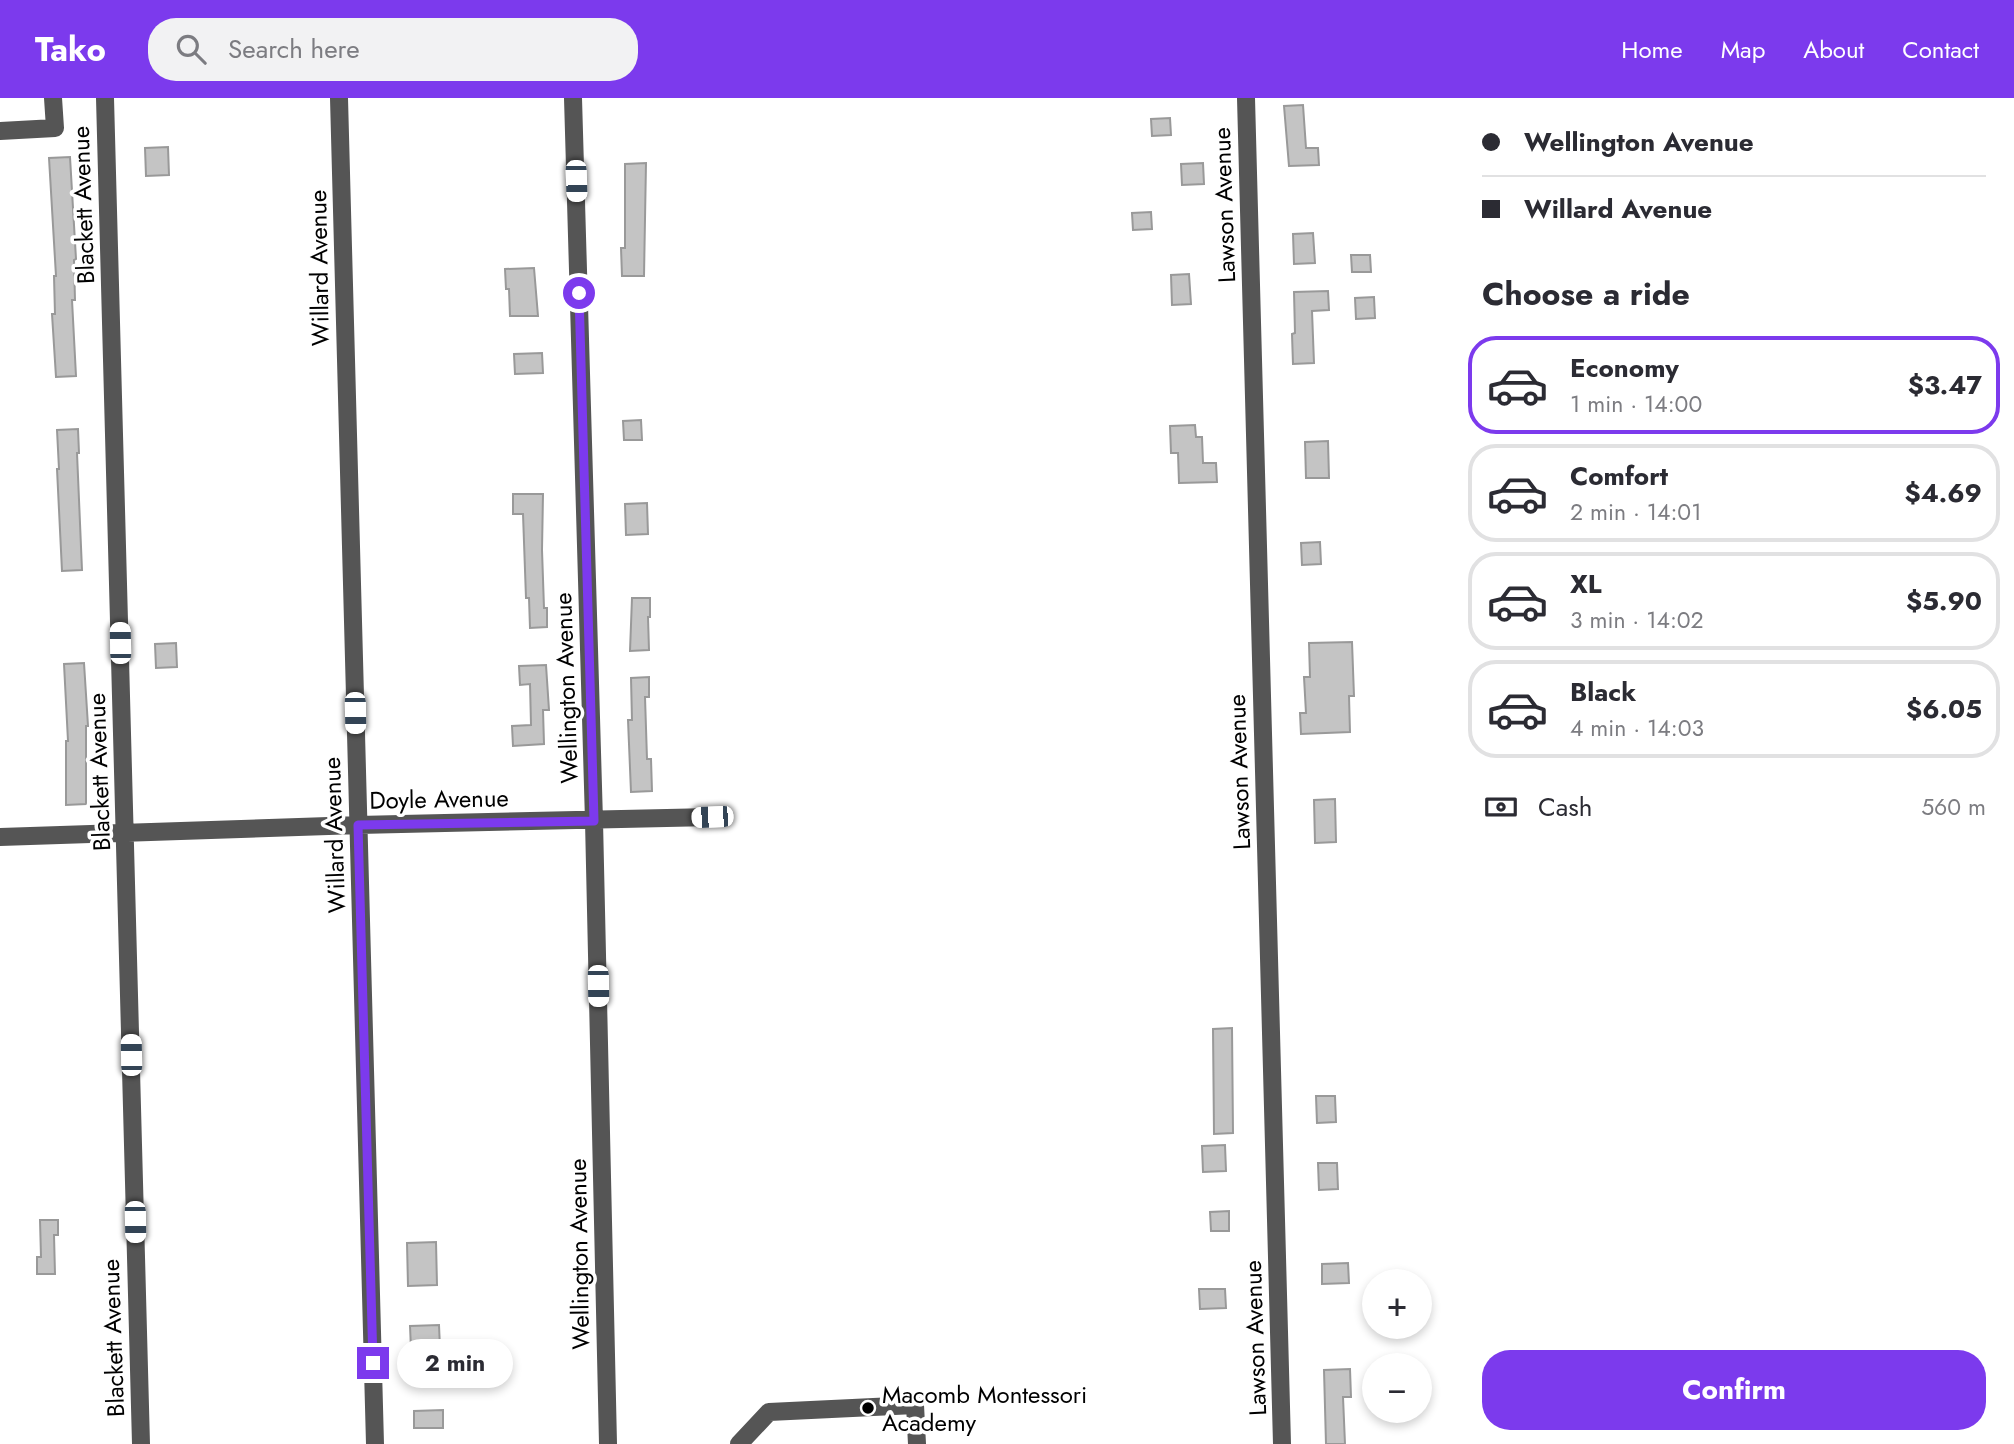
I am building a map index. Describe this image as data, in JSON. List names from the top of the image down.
{
  "streets": {
    "street": [
      "Blackett Avenue",
      "Lawson Avenue",
      "Willard Avenue",
      "Wellington Avenue",
      "Doyle Avenue"
    ]
  },
  "crossings": [
    ["Blackett Avenue", "Doyle Avenue"],
    ["Willard Avenue", "Doyle Avenue"],
    ["Wellington Avenue", "Doyle Avenue"]
  ],
  "places": ["Macomb Montessori Academy"],
  "page": {
    "header": "Tako",
    "search": "Search here",
    "nav": [
      "Home",
      "Map",
      "About",
      "Contact"
    ],
    "banner": ["Wellington Avenue", "Willard Avenue"],
    "heading": "Choose a ride",
    "list": [
      {
        "name": "Economy",
        "note": "1 min · 14:00",
        "value": "$3.47"
      },
      {
        "name": "Comfort",
        "note": "2 min · 14:01",
        "value": "$4.69"
      },
      {
        "name": "XL",
        "note": "3 min · 14:02",
        "value": "$5.90"
      },
      {
        "name": "Black",
        "note": "4 min · 14:03",
        "value": "$6.05"
      }
    ],
    "pay": ["Cash", "560 m"],
    "map_buttons": ["+", "−"],
    "buttons": "Confirm",
    "bubble": "2 min"
  }
}
